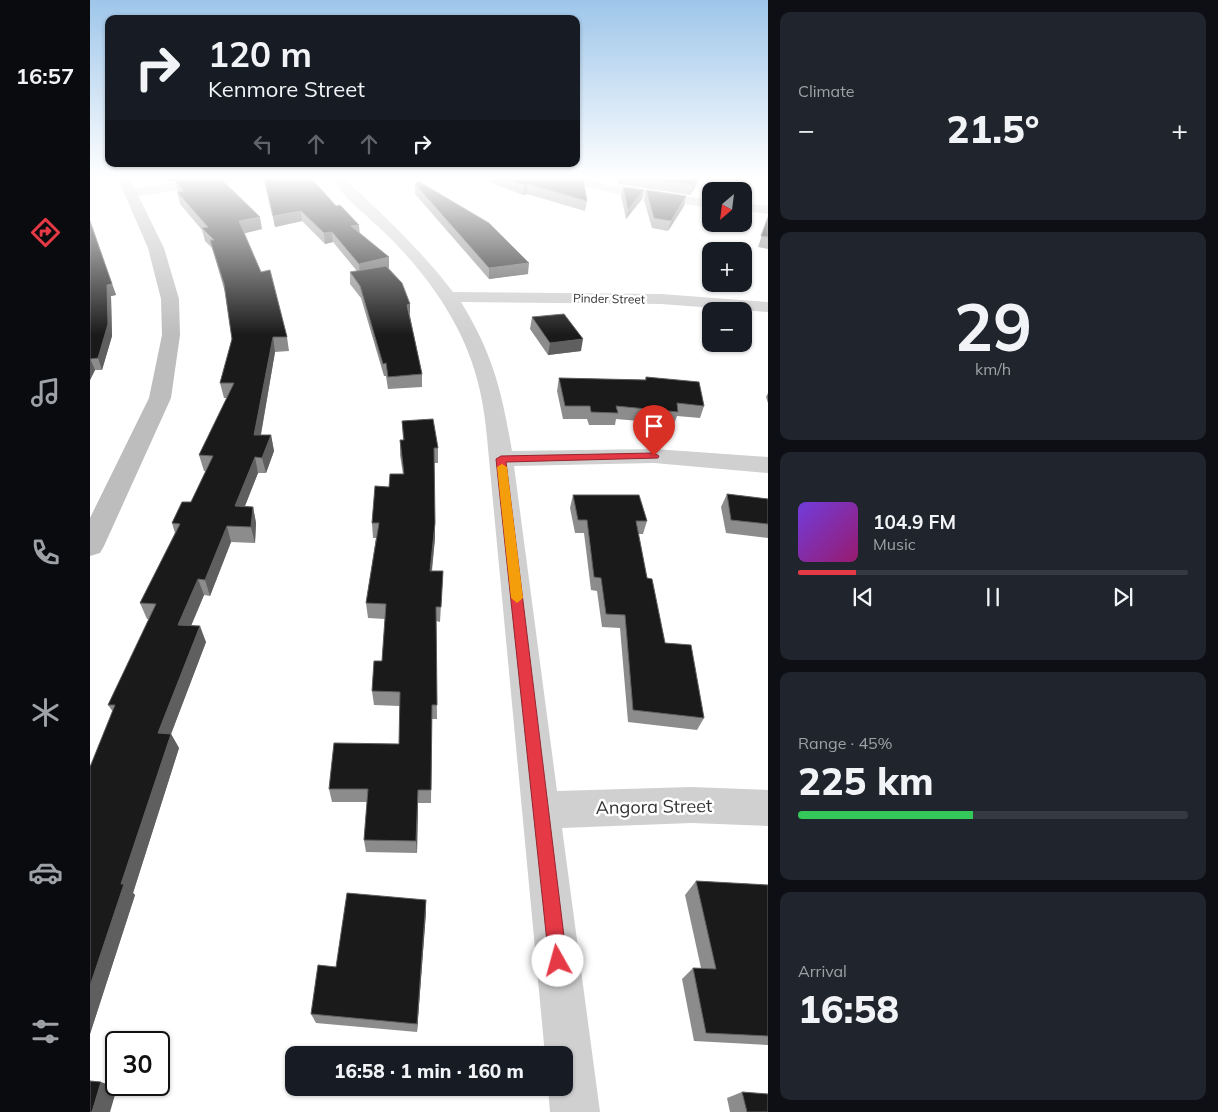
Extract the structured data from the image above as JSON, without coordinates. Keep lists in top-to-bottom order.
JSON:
{
  "streets": {
    "street": ["Pinder Street", "Angora Street"]
  },
  "north": "bottom left",
  "page": {
    "tabs": "16:57",
    "tile": [
      "Climate",
      ["29", "km/h"],
      ["Range · 45%", "225 km"],
      ["Arrival", "16:58"]
    ],
    "turn": ["120 m", "Kenmore Street"],
    "heat": ["−", "21.5°", "+"],
    "map_buttons": ["+", "−"],
    "song": ["104.9 FM", "Music"],
    "limit": "30",
    "trip": "16:58 · 1 min · 160 m"
  }
}
